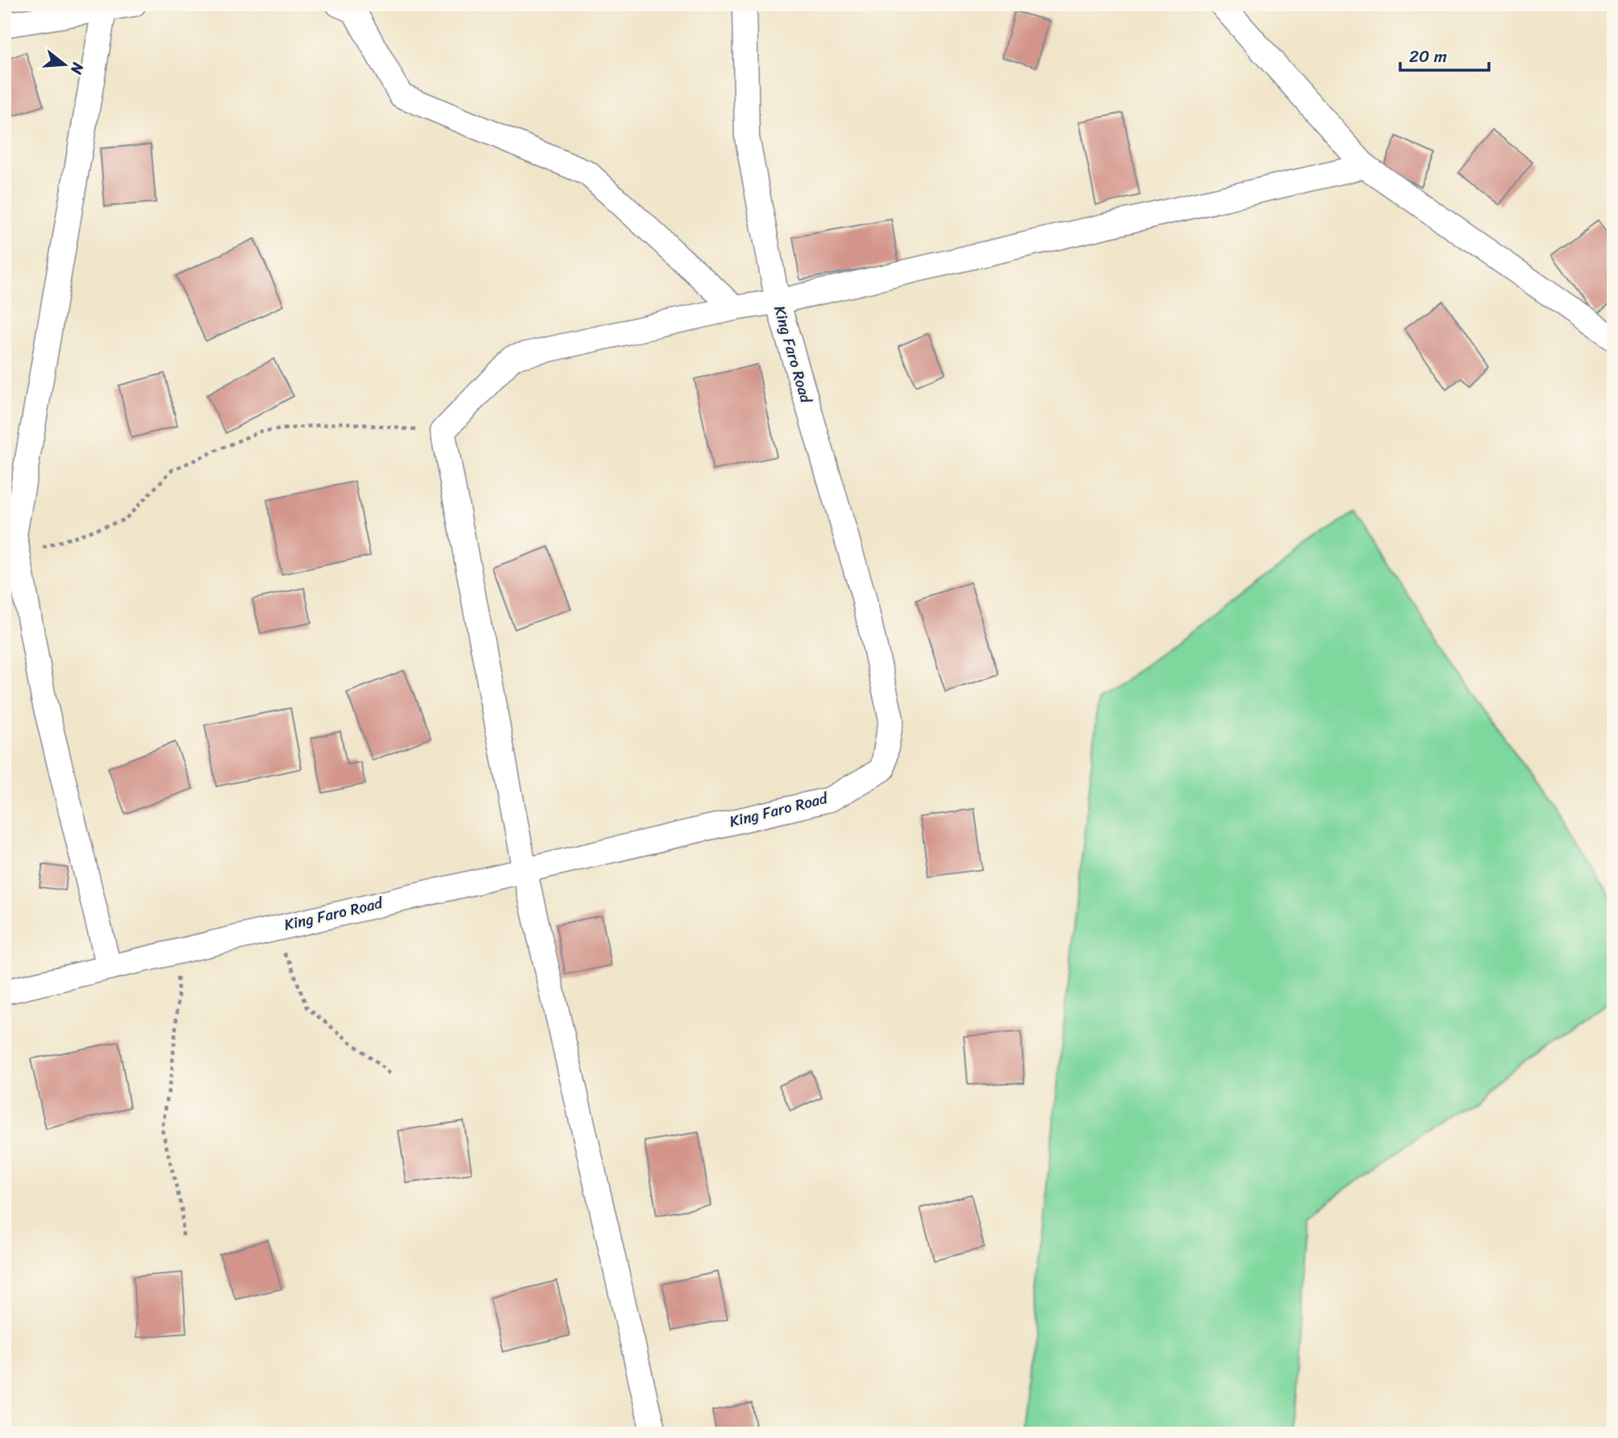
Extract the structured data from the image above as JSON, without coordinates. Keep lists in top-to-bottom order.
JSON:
{
  "streets": {
    "street": ["King Faro Road"]
  },
  "scale_bar": "20 m",
  "north": "right"
}
